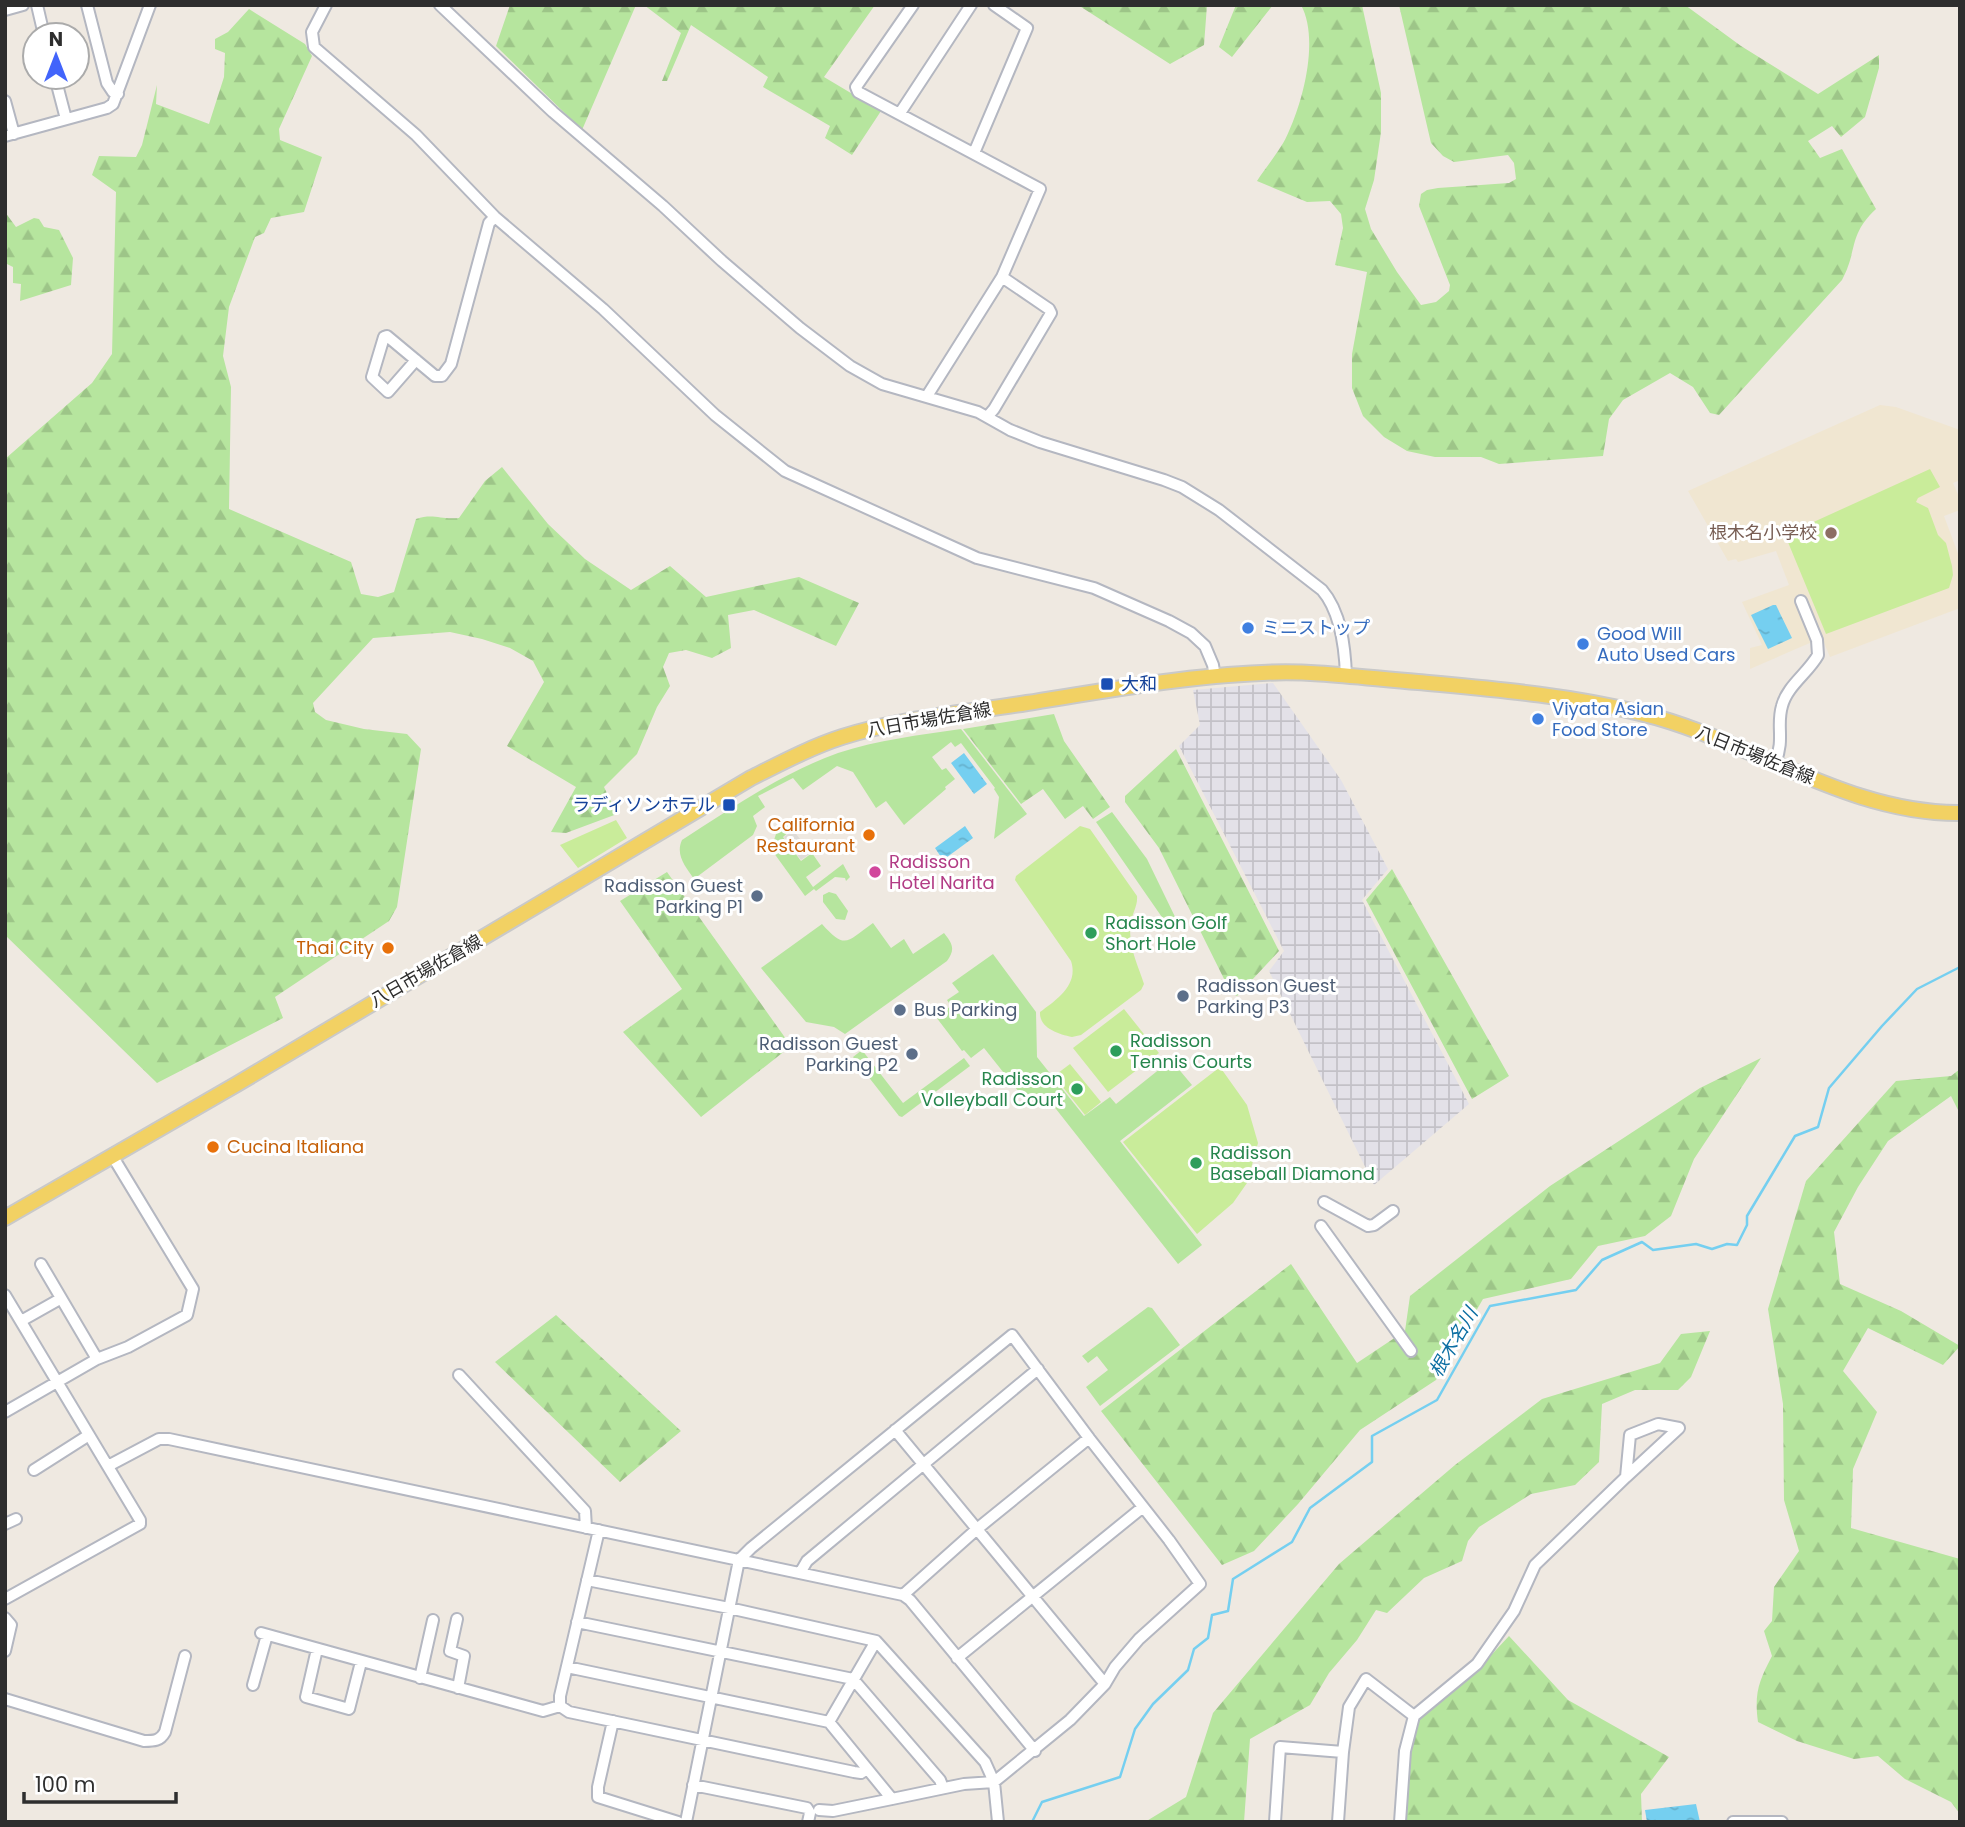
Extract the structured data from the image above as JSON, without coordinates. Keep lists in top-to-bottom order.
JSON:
{
  "streets": {
    "main road": ["八日市場佐倉線"]
  },
  "water": ["根木名川"],
  "places": {
    "other": [
      "根木名小学校",
      "ミニストップ",
      "Good Will Auto Used Cars",
      "Viyata Asian Food Store",
      "California Restaurant",
      "Radisson Hotel Narita",
      "Radisson Guest Parking P1",
      "Radisson Golf Short Hole",
      "Thai City",
      "Radisson Guest Parking P3",
      "Bus Parking",
      "Radisson Tennis Courts",
      "Radisson Guest Parking P2",
      "Radisson Volleyball Court",
      "Cucina Italiana",
      "Radisson Baseball Diamond"
    ],
    "transit": ["大和", "ラディソンホテル"]
  },
  "scale_bar": "100 m",
  "north": "top"
}
